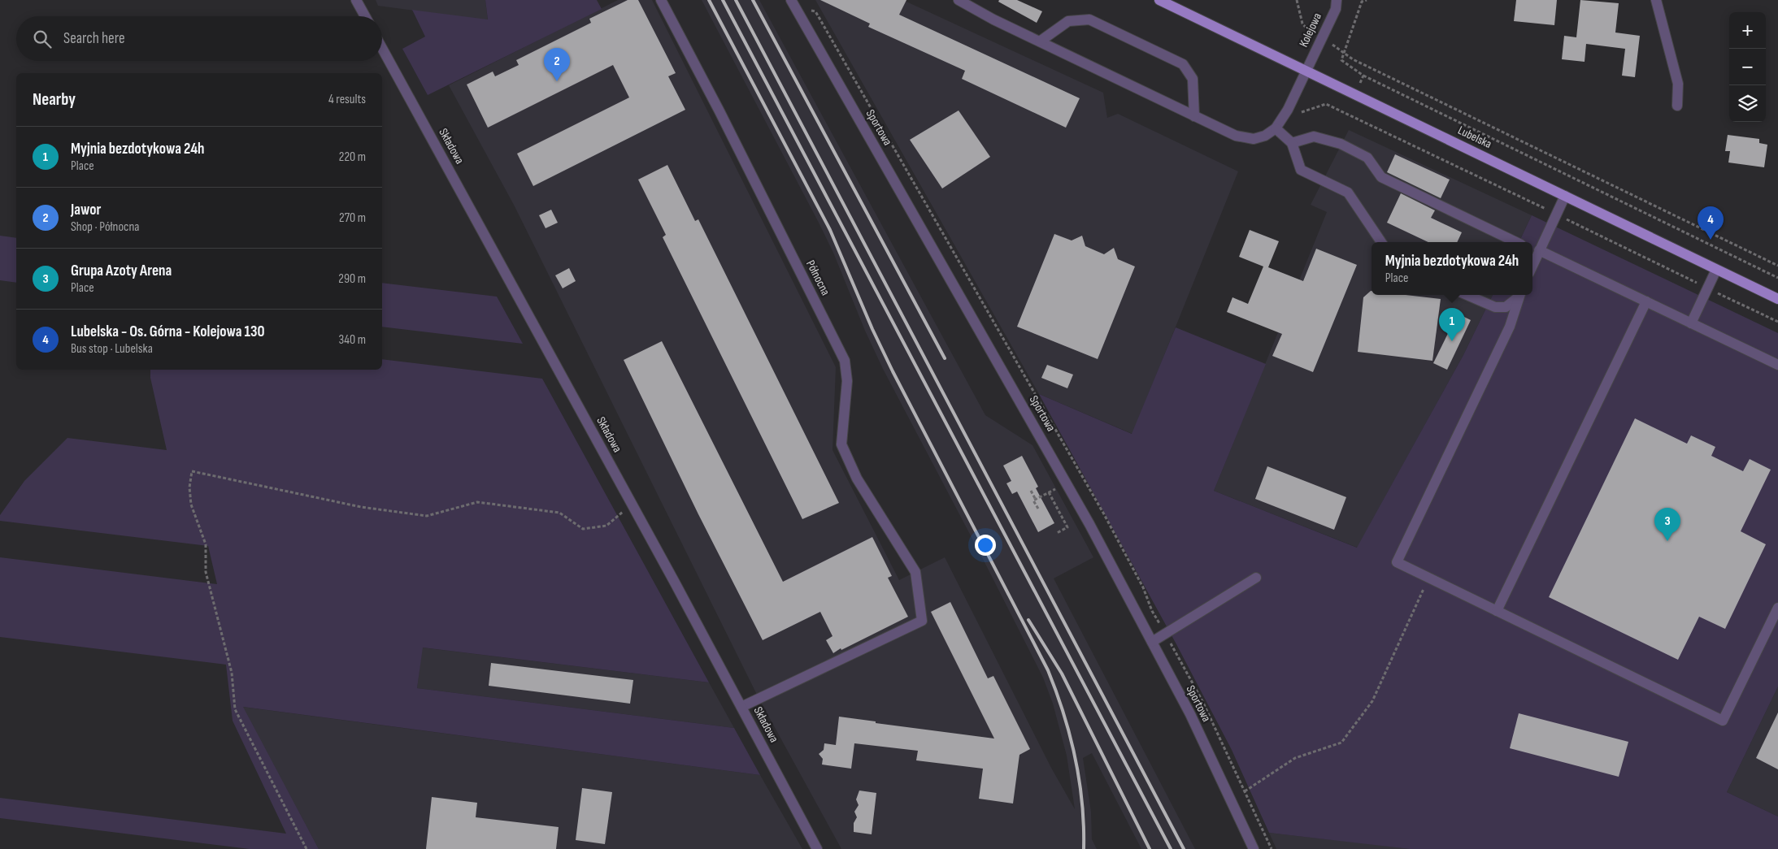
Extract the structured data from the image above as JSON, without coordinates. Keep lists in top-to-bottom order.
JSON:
{
  "streets": {
    "main road": ["Lubelska"],
    "street": [
      "Kolejowa",
      "Sportowa",
      "Składowa",
      "Północna"
    ]
  },
  "crossings": [
    ["Kolejowa", "Lubelska"],
    ["Składowa", "Północna"]
  ],
  "page": {
    "map_buttons": ["+", "−"],
    "search": "Search here",
    "pins": [
      "2",
      "4",
      "1",
      "3"
    ],
    "heading": ["Nearby", "4 results"],
    "list": [
      {
        "mark": "1",
        "name": "Myjnia bezdotykowa 24h",
        "note": "Place",
        "value": "220 m"
      },
      {
        "mark": "2",
        "name": "Jawor",
        "note": "Shop · Północna",
        "value": "270 m"
      },
      {
        "mark": "3",
        "name": "Grupa Azoty Arena",
        "note": "Place",
        "value": "290 m"
      },
      {
        "mark": "4",
        "name": "Lubelska - Os. Górna - Kolejowa 130",
        "note": "Bus stop · Lubelska",
        "value": "340 m"
      }
    ],
    "popup": ["Myjnia bezdotykowa 24h", "Place"]
  }
}
